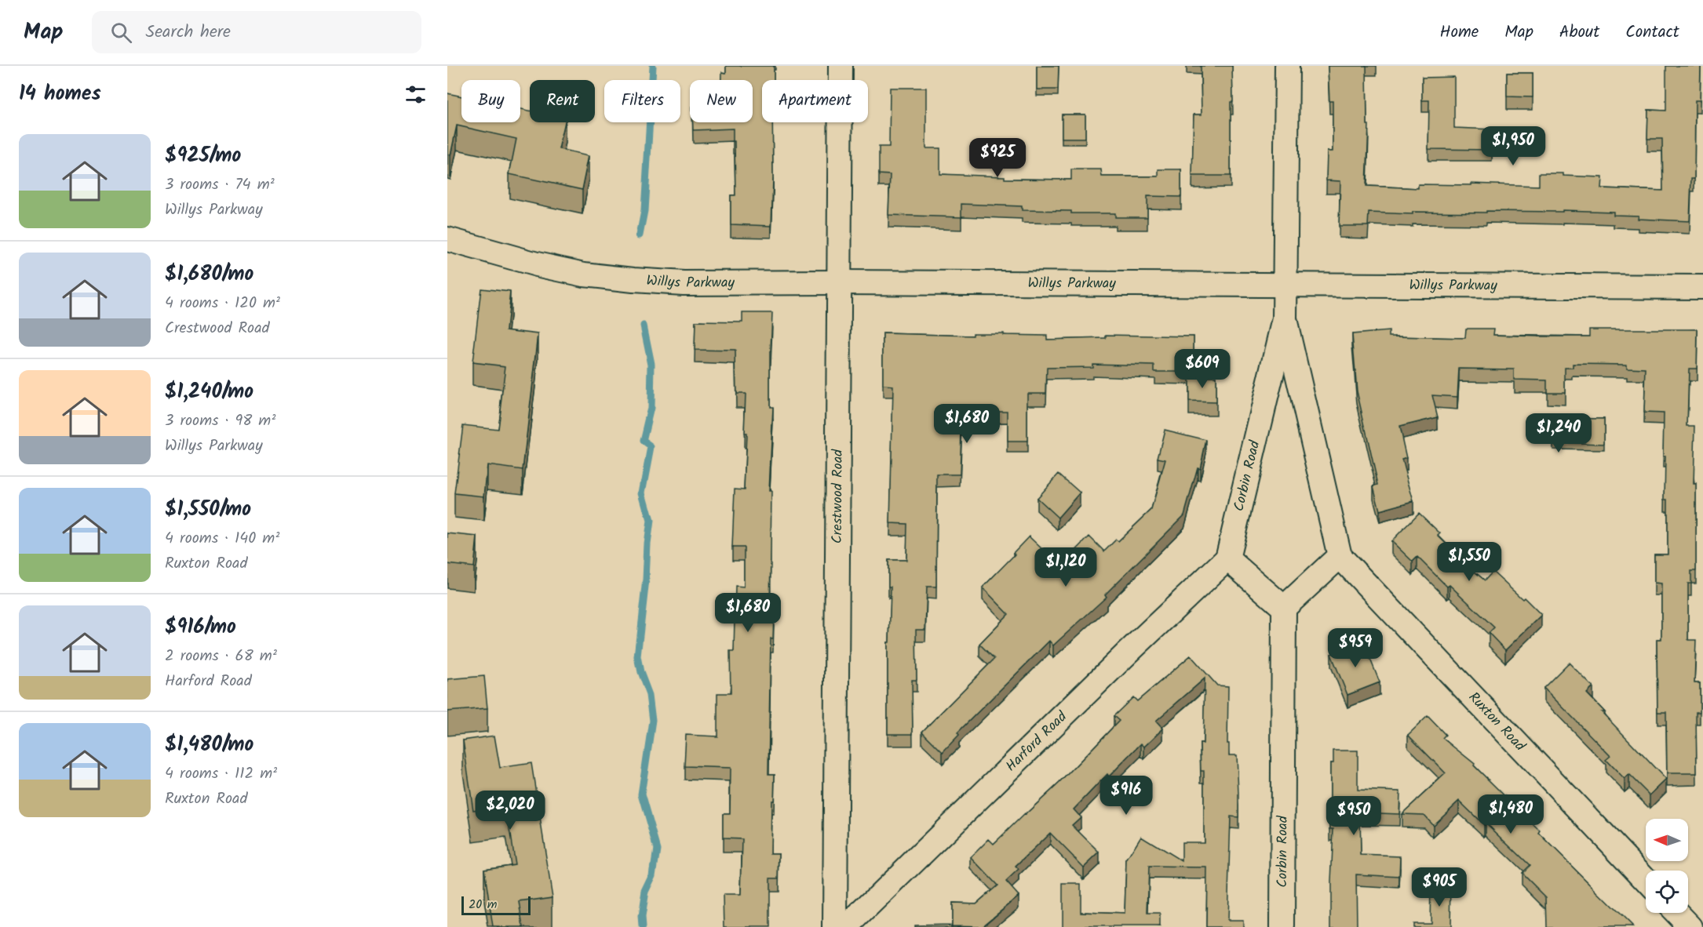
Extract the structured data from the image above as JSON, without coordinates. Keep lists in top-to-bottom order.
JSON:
{
  "streets": {
    "street": [
      "Willys Parkway",
      "Corbin Road",
      "Crestwood Road",
      "Ruxton Road",
      "Harford Road"
    ]
  },
  "crossings": [
    ["Willys Parkway", "Corbin Road"],
    ["Willys Parkway", "Crestwood Road"],
    ["Corbin Road", "Ruxton Road"],
    ["Corbin Road", "Harford Road"]
  ],
  "scale_bar": "20 m",
  "north": "left",
  "page": {
    "header": "Map",
    "search": "Search here",
    "nav": [
      "Home",
      "Map",
      "About",
      "Contact"
    ],
    "heading": "14 homes",
    "chip": [
      "Buy",
      "Rent",
      "Filters",
      "New",
      "Apartment"
    ],
    "list": [
      {
        "name": "$925/mo",
        "note": "3 rooms · 74 m² · Willys Parkway"
      },
      {
        "name": "$1,680/mo",
        "note": "4 rooms · 120 m² · Crestwood Road"
      },
      {
        "name": "$1,240/mo",
        "note": "3 rooms · 98 m² · Willys Parkway"
      },
      {
        "name": "$1,550/mo",
        "note": "4 rooms · 140 m² · Ruxton Road"
      },
      {
        "name": "$916/mo",
        "note": "2 rooms · 68 m² · Harford Road"
      },
      {
        "name": "$1,480/mo",
        "note": "4 rooms · 112 m² · Ruxton Road"
      }
    ],
    "price": [
      "$1,950",
      "$925",
      "$609",
      "$1,680",
      "$1,240",
      "$1,550",
      "$1,120",
      "$1,680",
      "$959",
      "$916",
      "$2,020",
      "$1,480",
      "$950",
      "$905"
    ],
    "scale": "20 m"
  }
}
